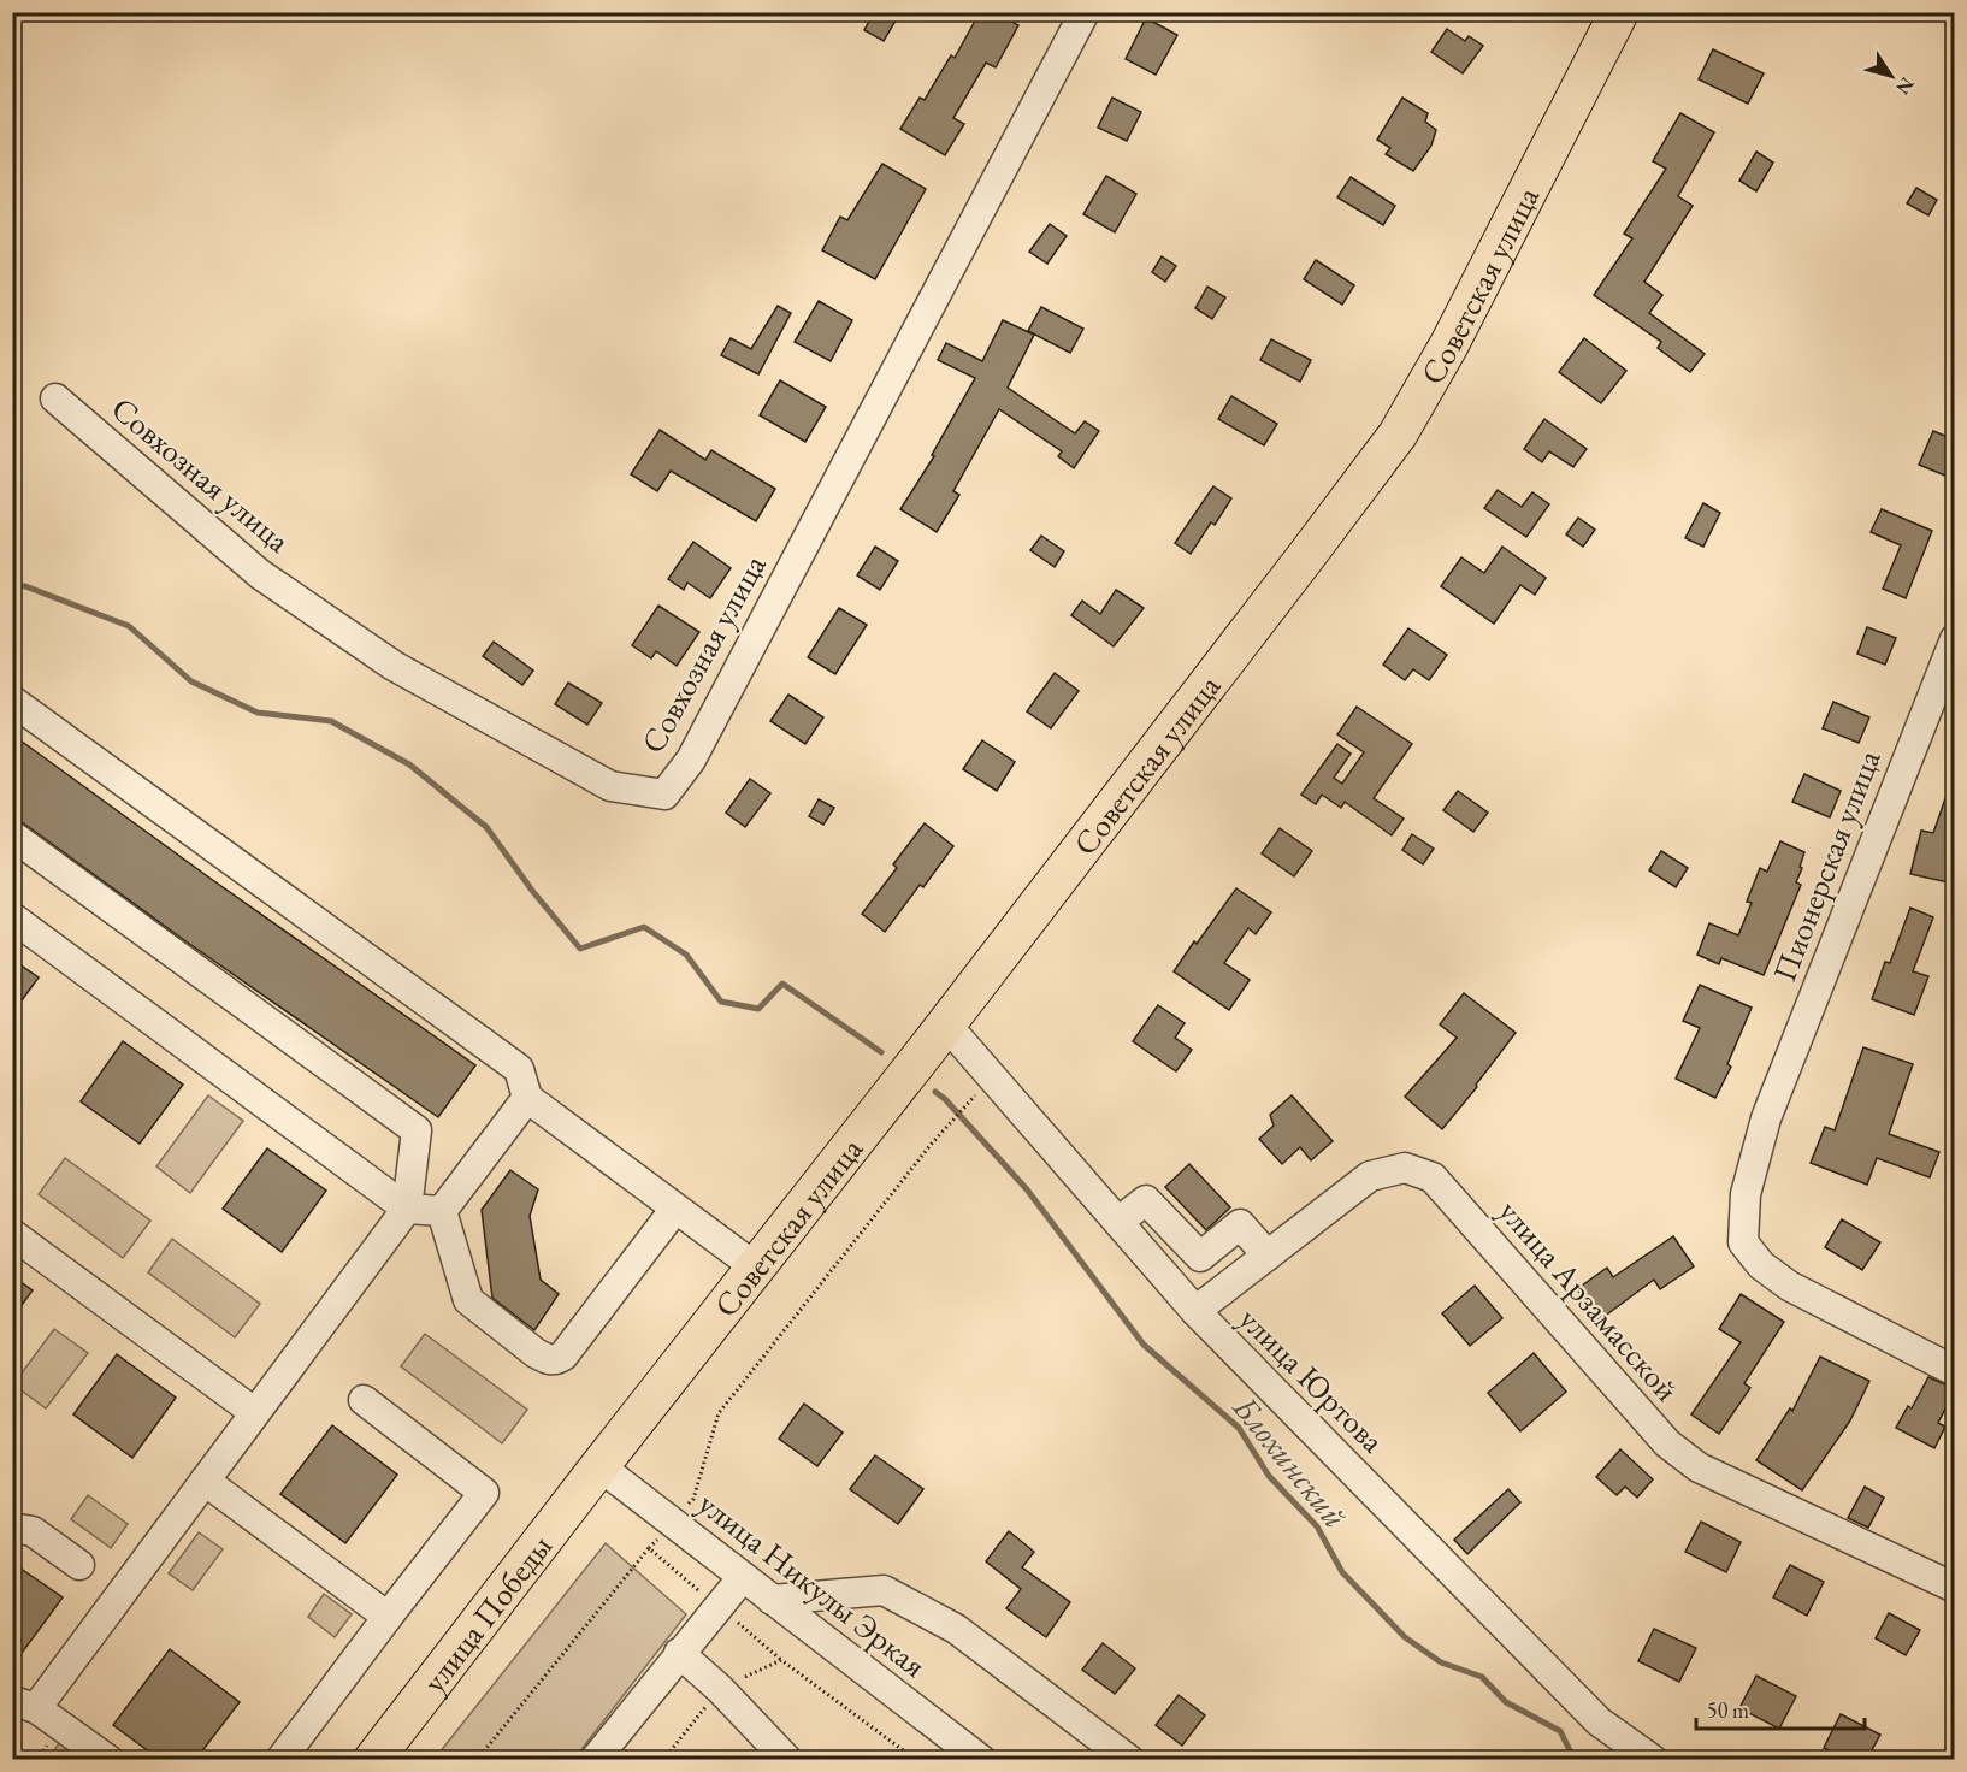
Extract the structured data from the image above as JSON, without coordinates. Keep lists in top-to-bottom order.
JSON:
{
  "streets": {
    "main road": ["Советская улица", "улица Победы"],
    "street": [
      "Совхозная улица",
      "Пионерская улица",
      "улица Арзамасской",
      "улица Юртова",
      "улица Никулы Эркая"
    ]
  },
  "crossings": [
    ["Советская улица", "улица Юртова"],
    ["Советская улица", "улица Никулы Эркая"],
    ["Советская улица", "улица Победы"],
    ["улица Арзамасской", "улица Юртова"],
    ["улица Никулы Эркая", "улица Победы"]
  ],
  "water": ["Блохинский"],
  "scale_bar": "50 m",
  "north": "bottom right"
}
